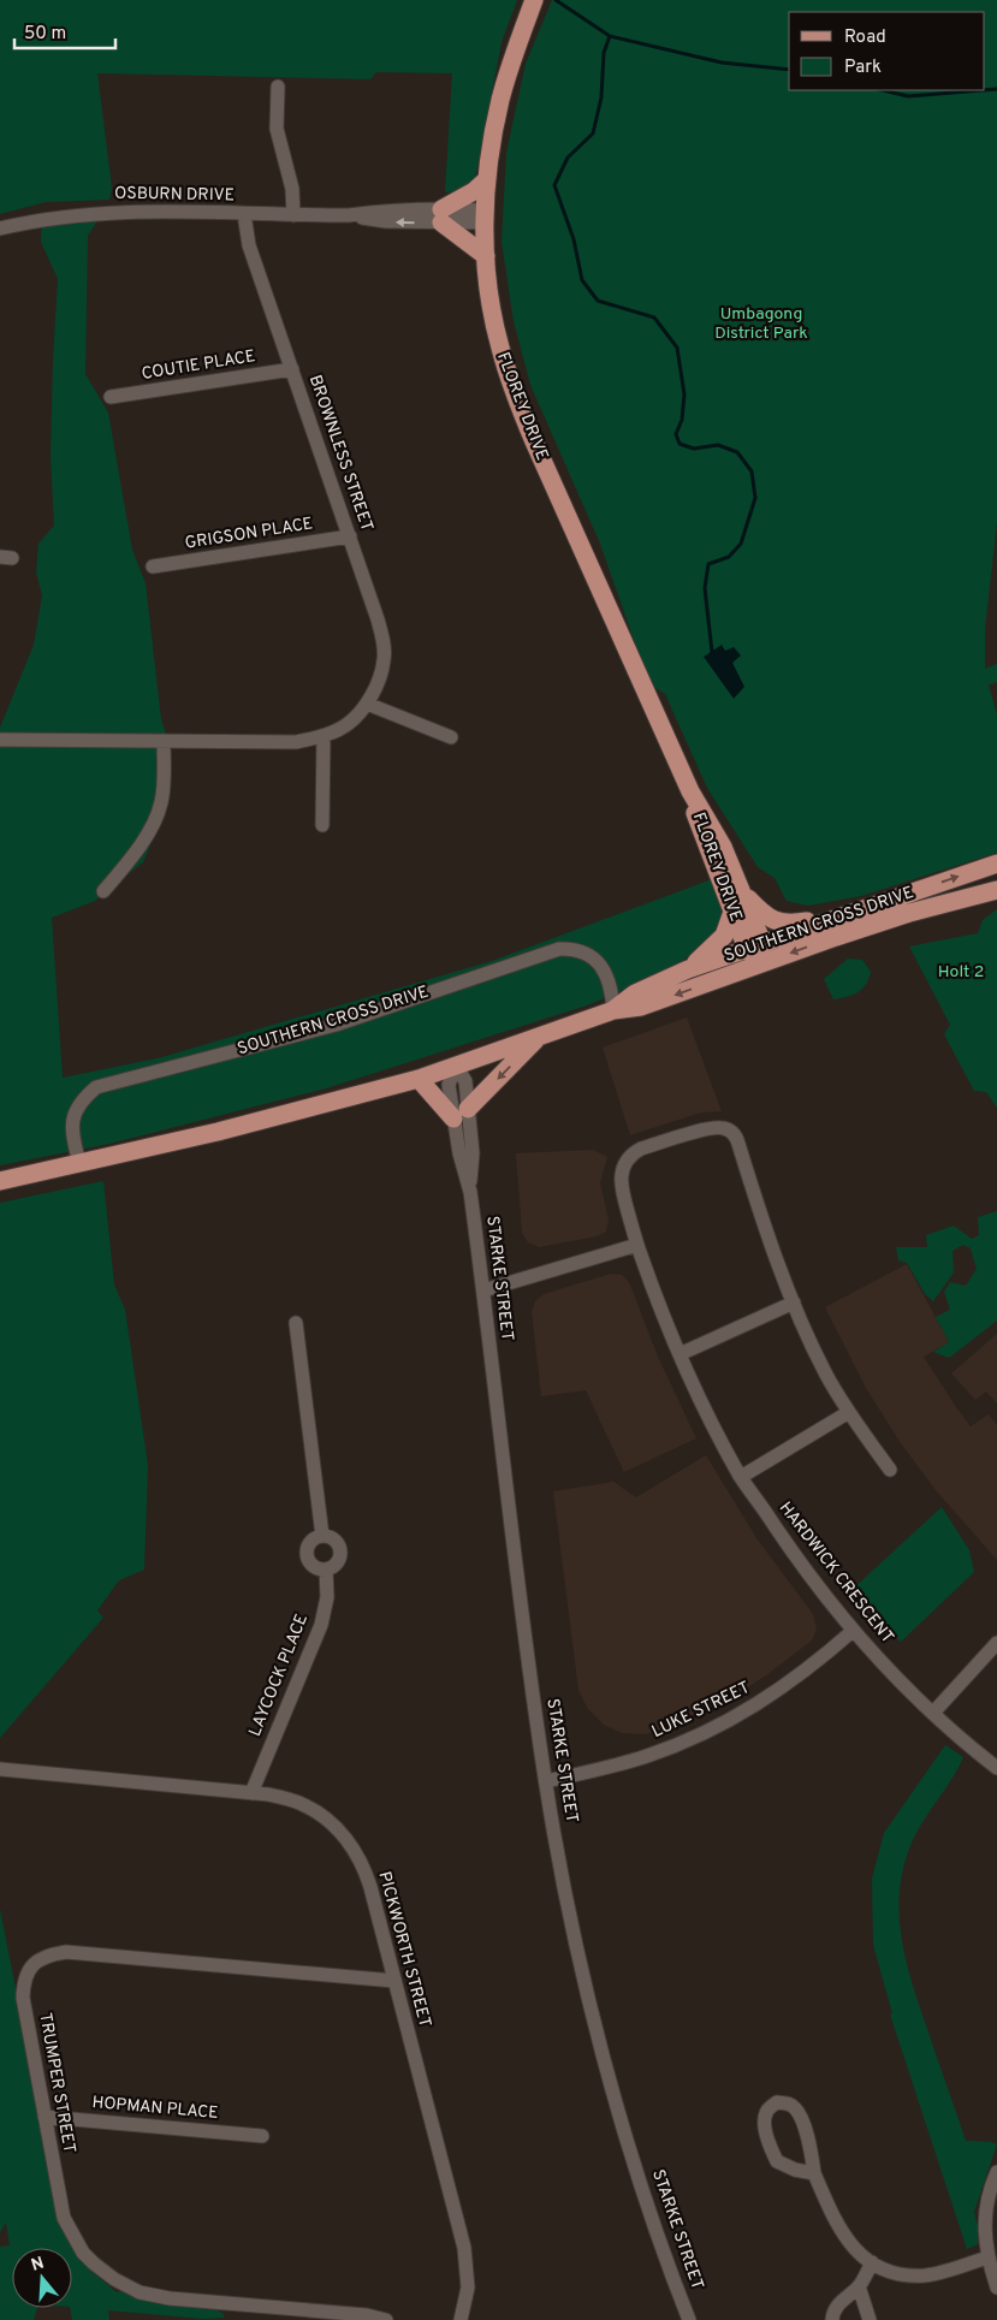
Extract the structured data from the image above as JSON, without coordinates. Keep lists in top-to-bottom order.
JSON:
{
  "streets": {
    "main road": ["FLOREY DRIVE", "SOUTHERN CROSS DRIVE"],
    "street": [
      "OSBURN DRIVE",
      "COUTIE PLACE",
      "BROWNLESS STREET",
      "GRIGSON PLACE",
      "STARKE STREET",
      "HARDWICK CRESCENT",
      "LAYCOCK PLACE",
      "LUKE STREET",
      "PICKWORTH STREET",
      "TRUMPER STREET",
      "HOPMAN PLACE"
    ]
  },
  "crossings": [
    ["OSBURN DRIVE", "FLOREY DRIVE"],
    ["OSBURN DRIVE", "BROWNLESS STREET"],
    ["COUTIE PLACE", "BROWNLESS STREET"],
    ["FLOREY DRIVE", "SOUTHERN CROSS DRIVE"],
    ["BROWNLESS STREET", "GRIGSON PLACE"],
    ["SOUTHERN CROSS DRIVE", "STARKE STREET"],
    ["STARKE STREET", "LUKE STREET"],
    ["HARDWICK CRESCENT", "LUKE STREET"],
    ["LAYCOCK PLACE", "PICKWORTH STREET"],
    ["PICKWORTH STREET", "TRUMPER STREET"],
    ["TRUMPER STREET", "HOPMAN PLACE"]
  ],
  "parks": ["Umbagong District Park", "Holt 2"],
  "legend": ["Road", "Park"],
  "scale_bar": "50 m",
  "north": "top"
}
